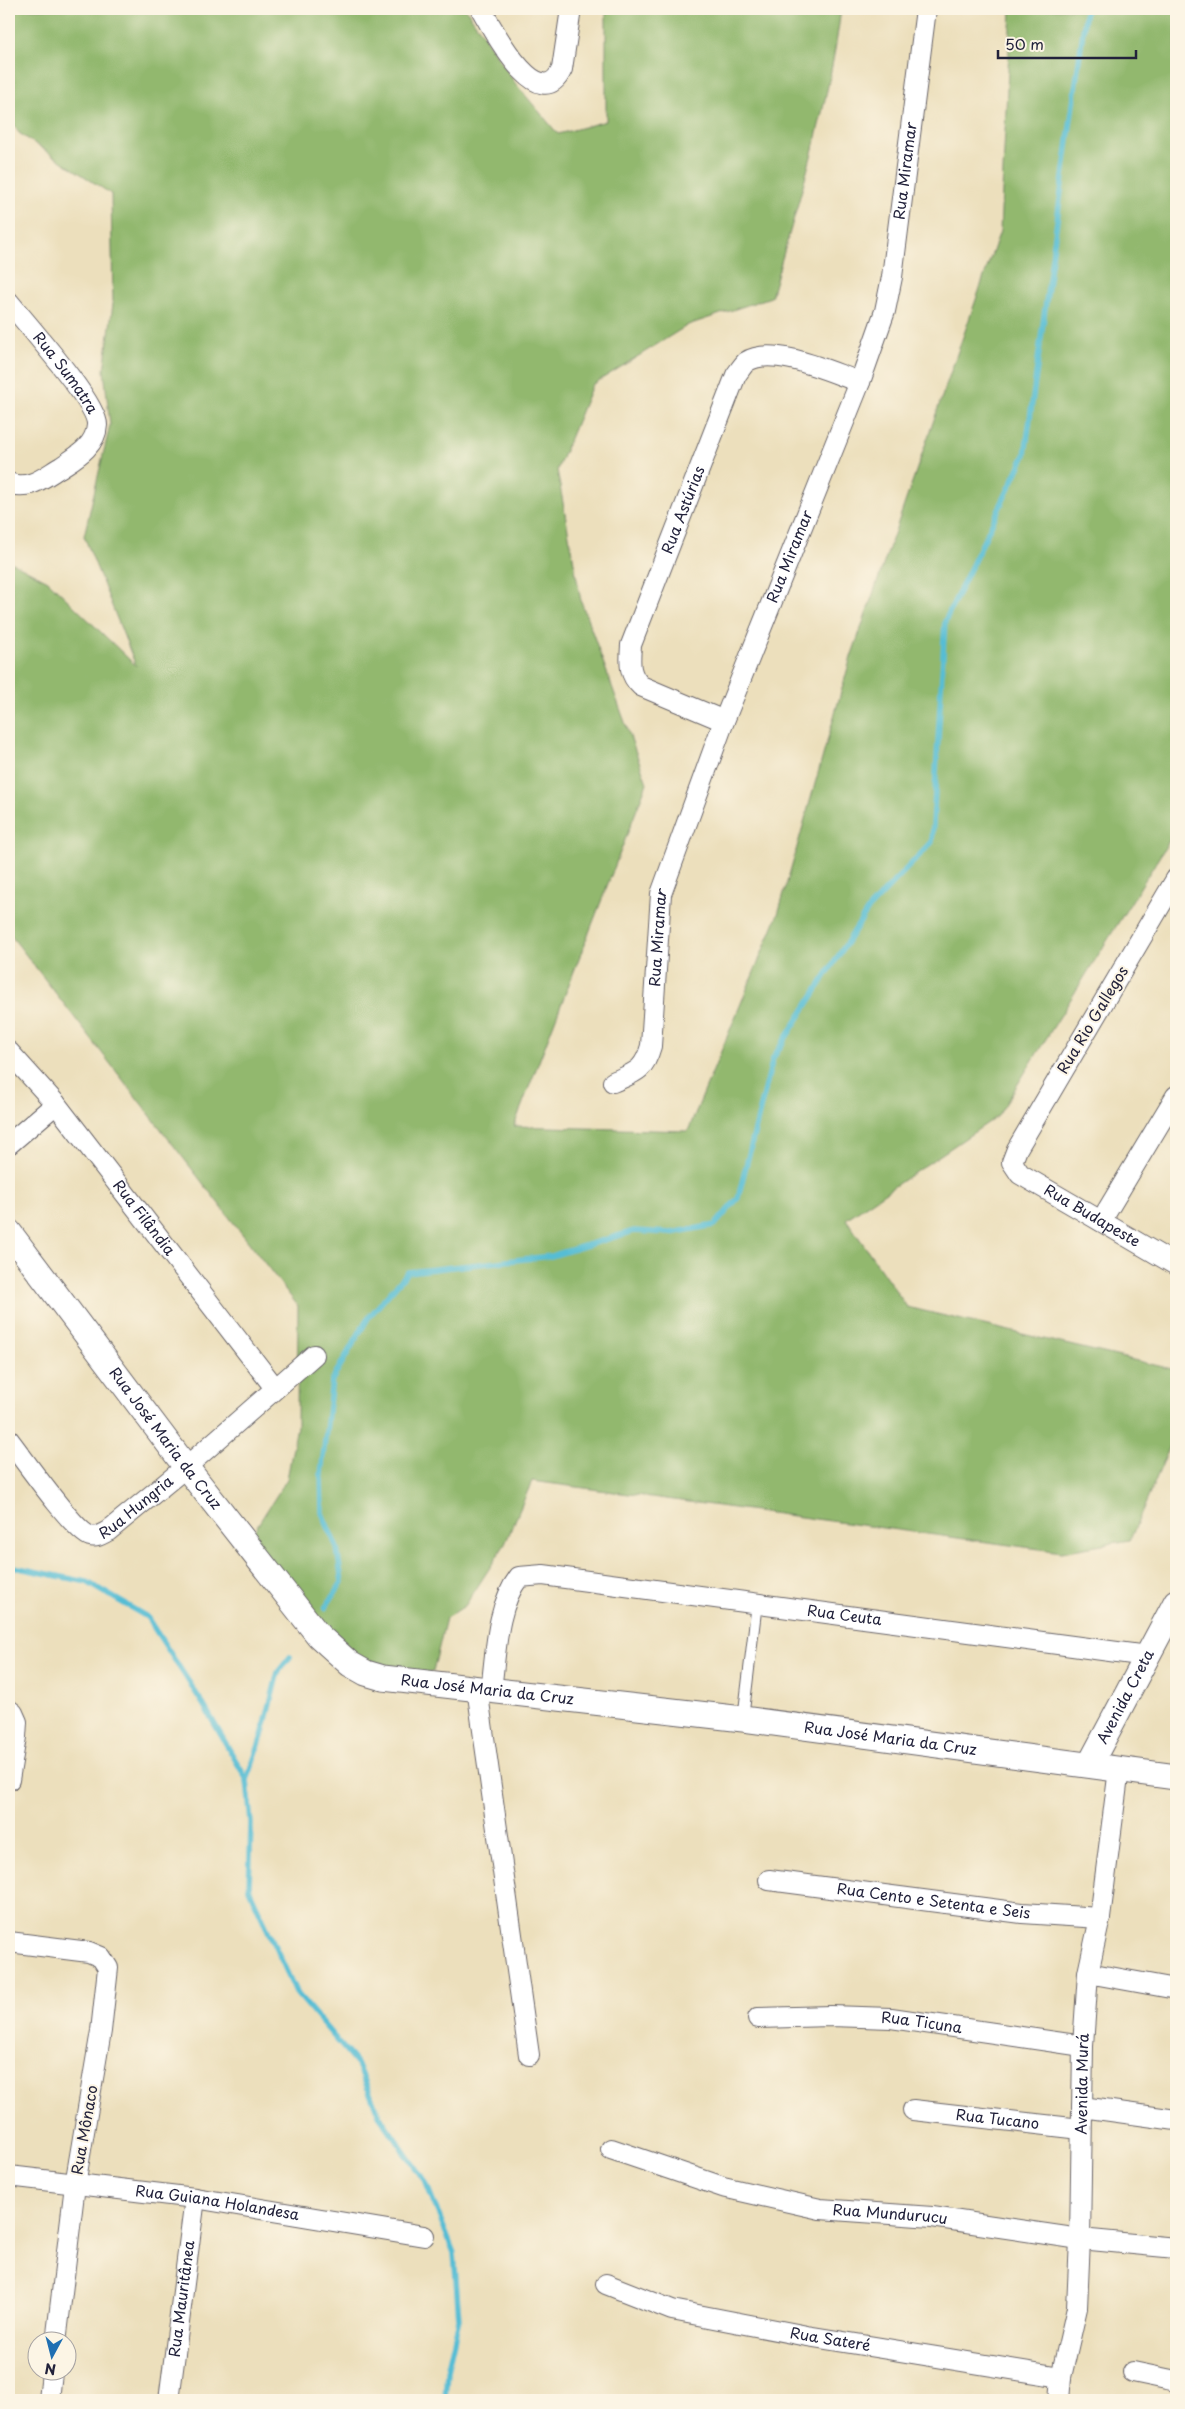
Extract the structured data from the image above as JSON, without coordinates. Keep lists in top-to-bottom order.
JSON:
{
  "streets": {
    "street": [
      "Rua Miramar",
      "Rua Sumatra",
      "Rua Astúrias",
      "Rua Rio Gallegos",
      "Rua Budapeste",
      "Rua Filândia",
      "Rua José Maria da Cruz",
      "Rua Hungria",
      "Rua Ceuta",
      "Avenida Creta",
      "Rua Cento e Setenta e Seis",
      "Rua Ticuna",
      "Avenida Murá",
      "Rua Tucano",
      "Rua Mônaco",
      "Rua Guiana Holandesa",
      "Rua Mundurucu",
      "Rua Mauritânea",
      "Rua Sateré"
    ]
  },
  "crossings": [
    ["Rua Miramar", "Rua Astúrias"],
    ["Rua Rio Gallegos", "Rua Budapeste"],
    ["Rua Filândia", "Rua Hungria"],
    ["Rua José Maria da Cruz", "Rua Hungria"],
    ["Rua José Maria da Cruz", "Rua Ceuta"],
    ["Rua José Maria da Cruz", "Avenida Creta"],
    ["Rua José Maria da Cruz", "Avenida Murá"],
    ["Rua Ceuta", "Avenida Creta"],
    ["Rua Cento e Setenta e Seis", "Avenida Murá"],
    ["Rua Ticuna", "Avenida Murá"],
    ["Avenida Murá", "Rua Tucano"],
    ["Avenida Murá", "Rua Mundurucu"],
    ["Avenida Murá", "Rua Sateré"],
    ["Rua Mônaco", "Rua Guiana Holandesa"],
    ["Rua Guiana Holandesa", "Rua Mauritânea"]
  ],
  "scale_bar": "50 m",
  "north": "bottom"
}
